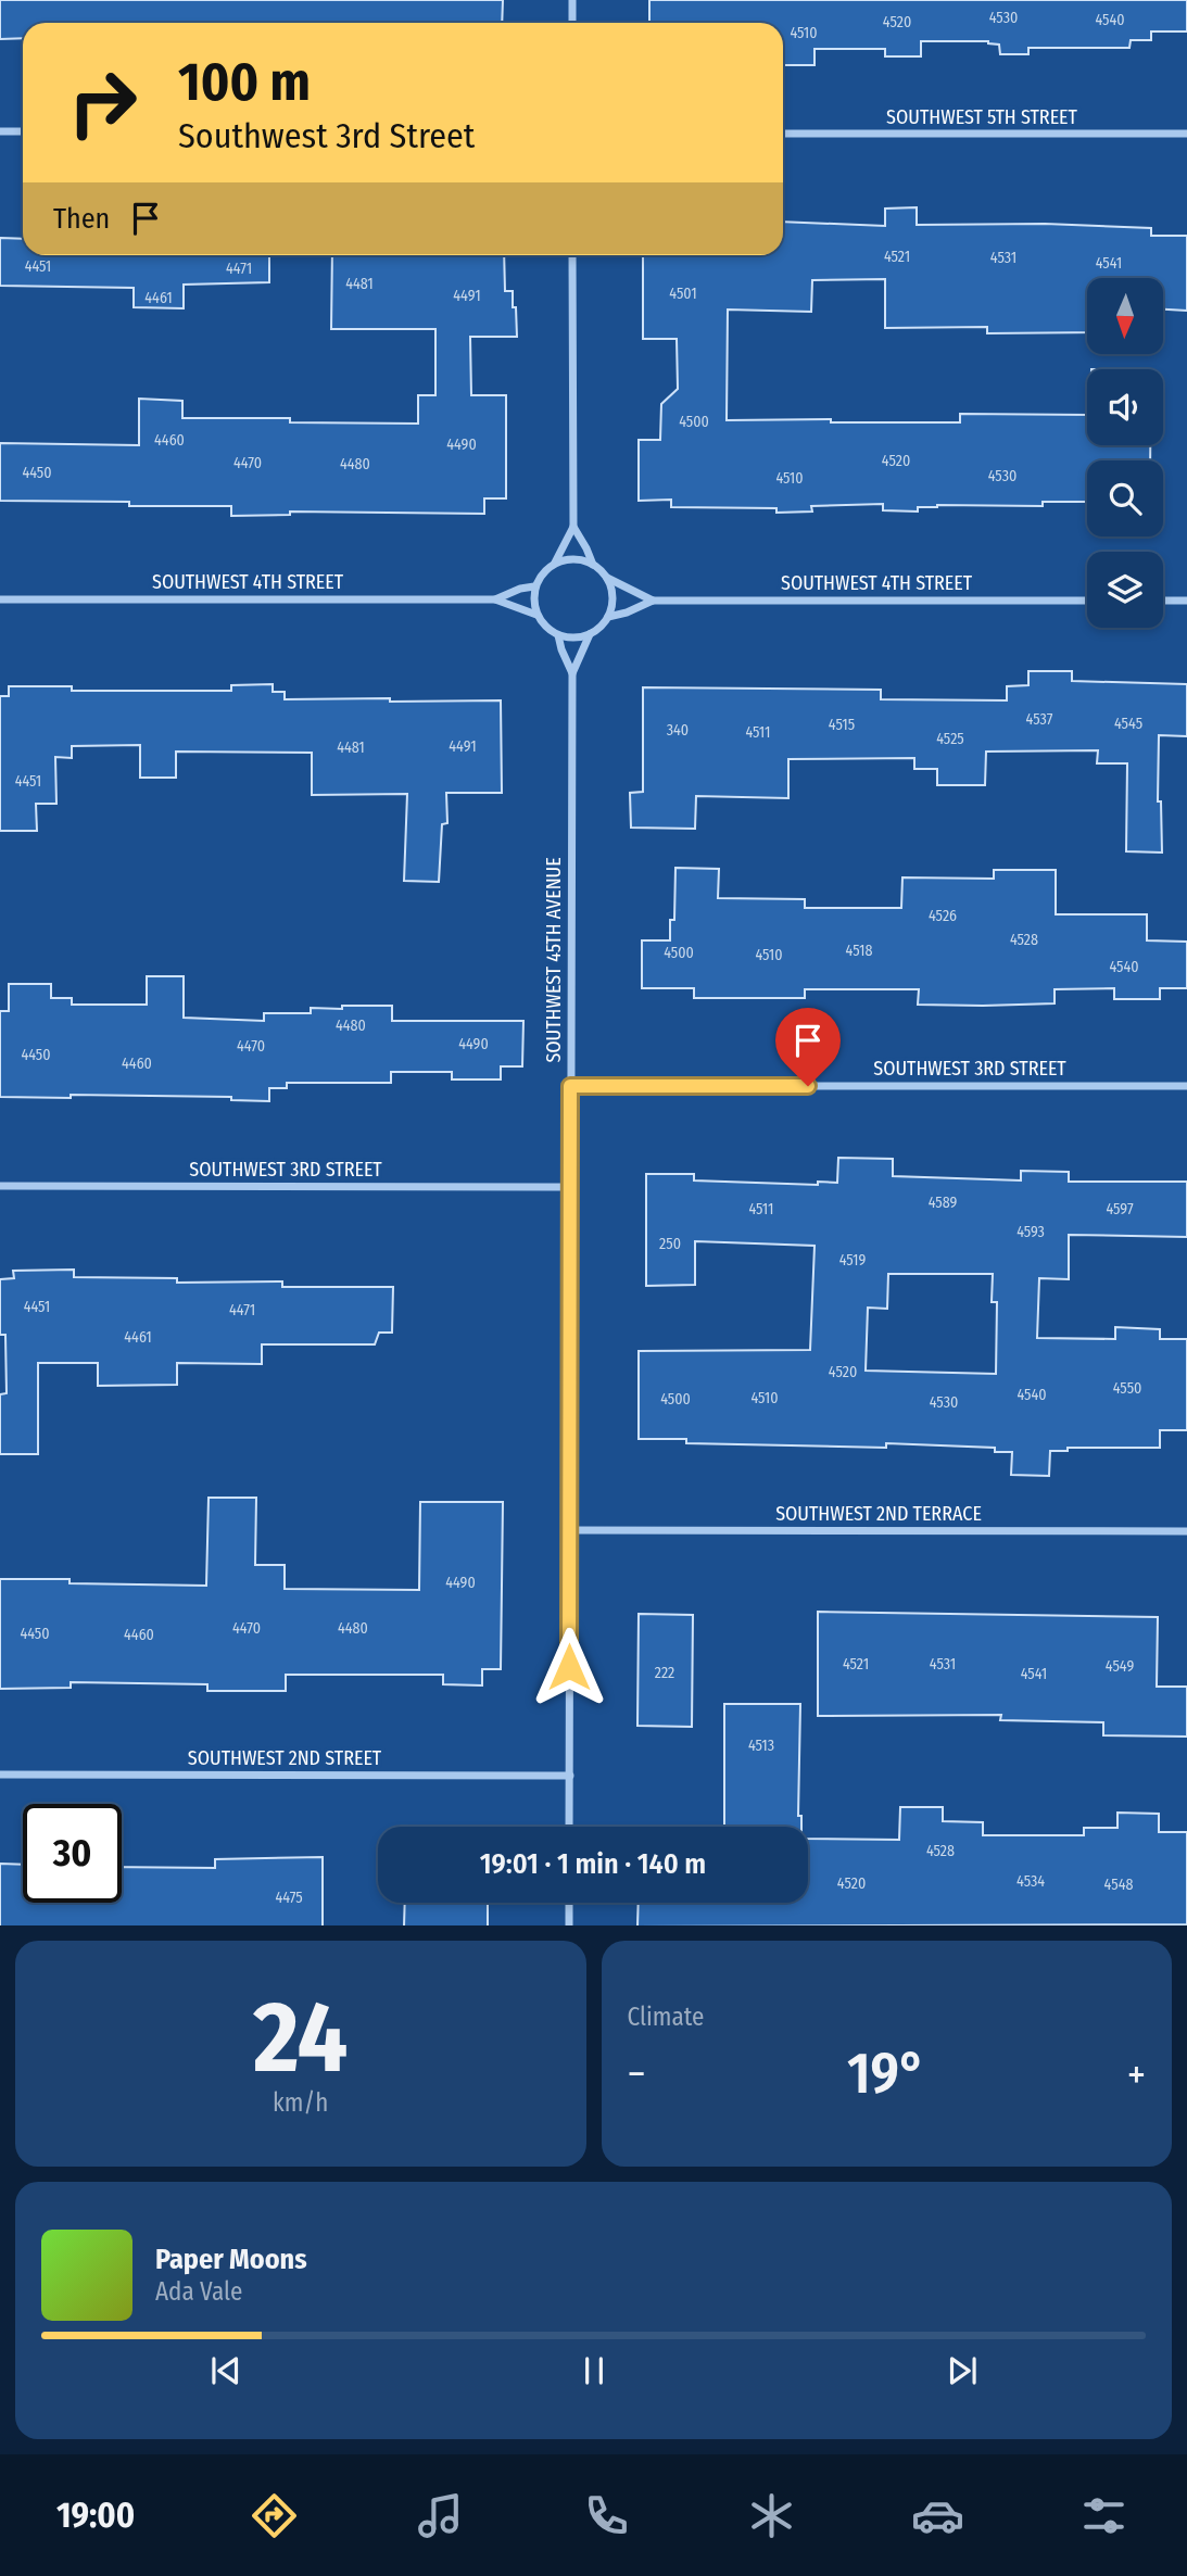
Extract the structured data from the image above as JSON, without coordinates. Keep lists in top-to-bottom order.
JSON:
{
  "streets": {
    "street": [
      "SOUTHWEST 5TH STREET",
      "SOUTHWEST 4TH STREET",
      "SOUTHWEST 45TH AVENUE",
      "SOUTHWEST 3RD STREET",
      "SOUTHWEST 2ND TERRACE",
      "SOUTHWEST 2ND STREET"
    ]
  },
  "crossings": [
    ["SOUTHWEST 4TH STREET", "SOUTHWEST 45TH AVENUE"],
    ["SOUTHWEST 45TH AVENUE", "SOUTHWEST 3RD STREET"],
    ["SOUTHWEST 45TH AVENUE", "SOUTHWEST 2ND TERRACE"],
    ["SOUTHWEST 45TH AVENUE", "SOUTHWEST 2ND STREET"]
  ],
  "house_numbers": [
    "4530",
    "4540",
    "4520",
    "4510",
    "4521",
    "4531",
    "4541",
    "4451",
    "4471",
    "4481",
    "4501",
    "4491",
    "4461",
    "4500",
    "4460",
    "4490",
    "4520",
    "4470",
    "4480",
    "4450",
    "4530",
    "4510",
    "4537",
    "4545",
    "4515",
    "340",
    "4511",
    "4525",
    "4491",
    "4481",
    "4451",
    "4526",
    "4528",
    "4518",
    "4500",
    "4510",
    "4540",
    "4480",
    "4490",
    "4470",
    "4450",
    "4460",
    "4589",
    "4511",
    "4597",
    "4593",
    "250",
    "4519",
    "4451",
    "4471",
    "4461",
    "4520",
    "4550",
    "4540",
    "4510",
    "4500",
    "4530",
    "4490",
    "4470",
    "4480",
    "4450",
    "4460",
    "4521",
    "4531",
    "4549",
    "222",
    "4541",
    "4513",
    "4528",
    "4534",
    "4520",
    "4548",
    "4475"
  ],
  "north": "bottom",
  "page": {
    "turn": ["100 m", "Southwest 3rd Street"],
    "then": "Then",
    "limit": "30",
    "trip": "19:01 · 1 min · 140 m",
    "tile": [
      ["24", "km/h"],
      "Climate"
    ],
    "heat": ["−", "19°", "+"],
    "song": ["Paper Moons", "Ada Vale"],
    "tabs": "19:00"
  }
}
